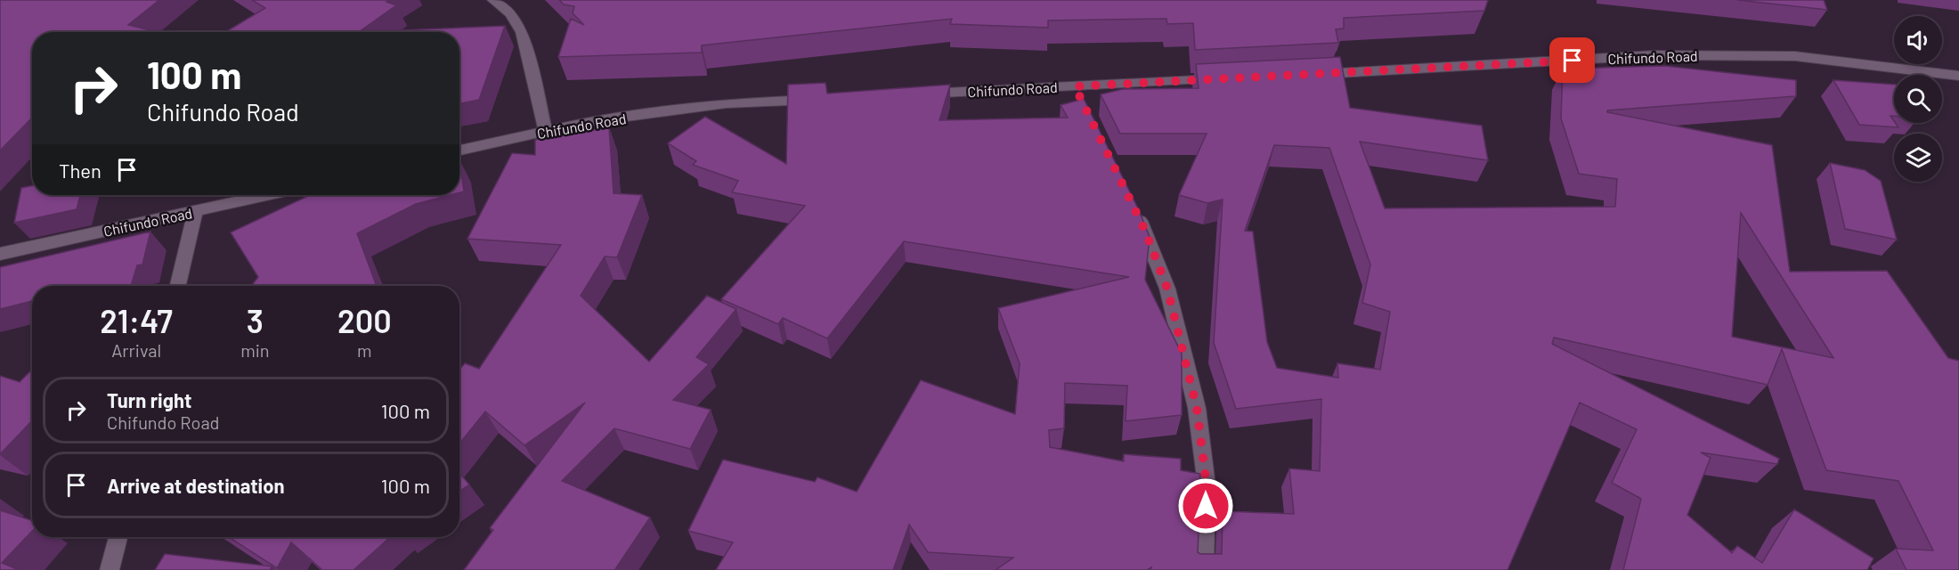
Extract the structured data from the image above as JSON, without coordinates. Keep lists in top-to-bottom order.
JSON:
{
  "streets": {
    "street": ["Chifundo Road"]
  },
  "page": {
    "turn": ["100 m", "Chifundo Road"],
    "then": "Then",
    "eta": [
      "21:47",
      "Arrival",
      "3",
      "min",
      "200",
      "m"
    ],
    "list": [
      {
        "name": "Turn right",
        "note": "Chifundo Road",
        "value": "100 m"
      },
      {
        "name": "Arrive at destination",
        "value": "100 m"
      }
    ]
  }
}
